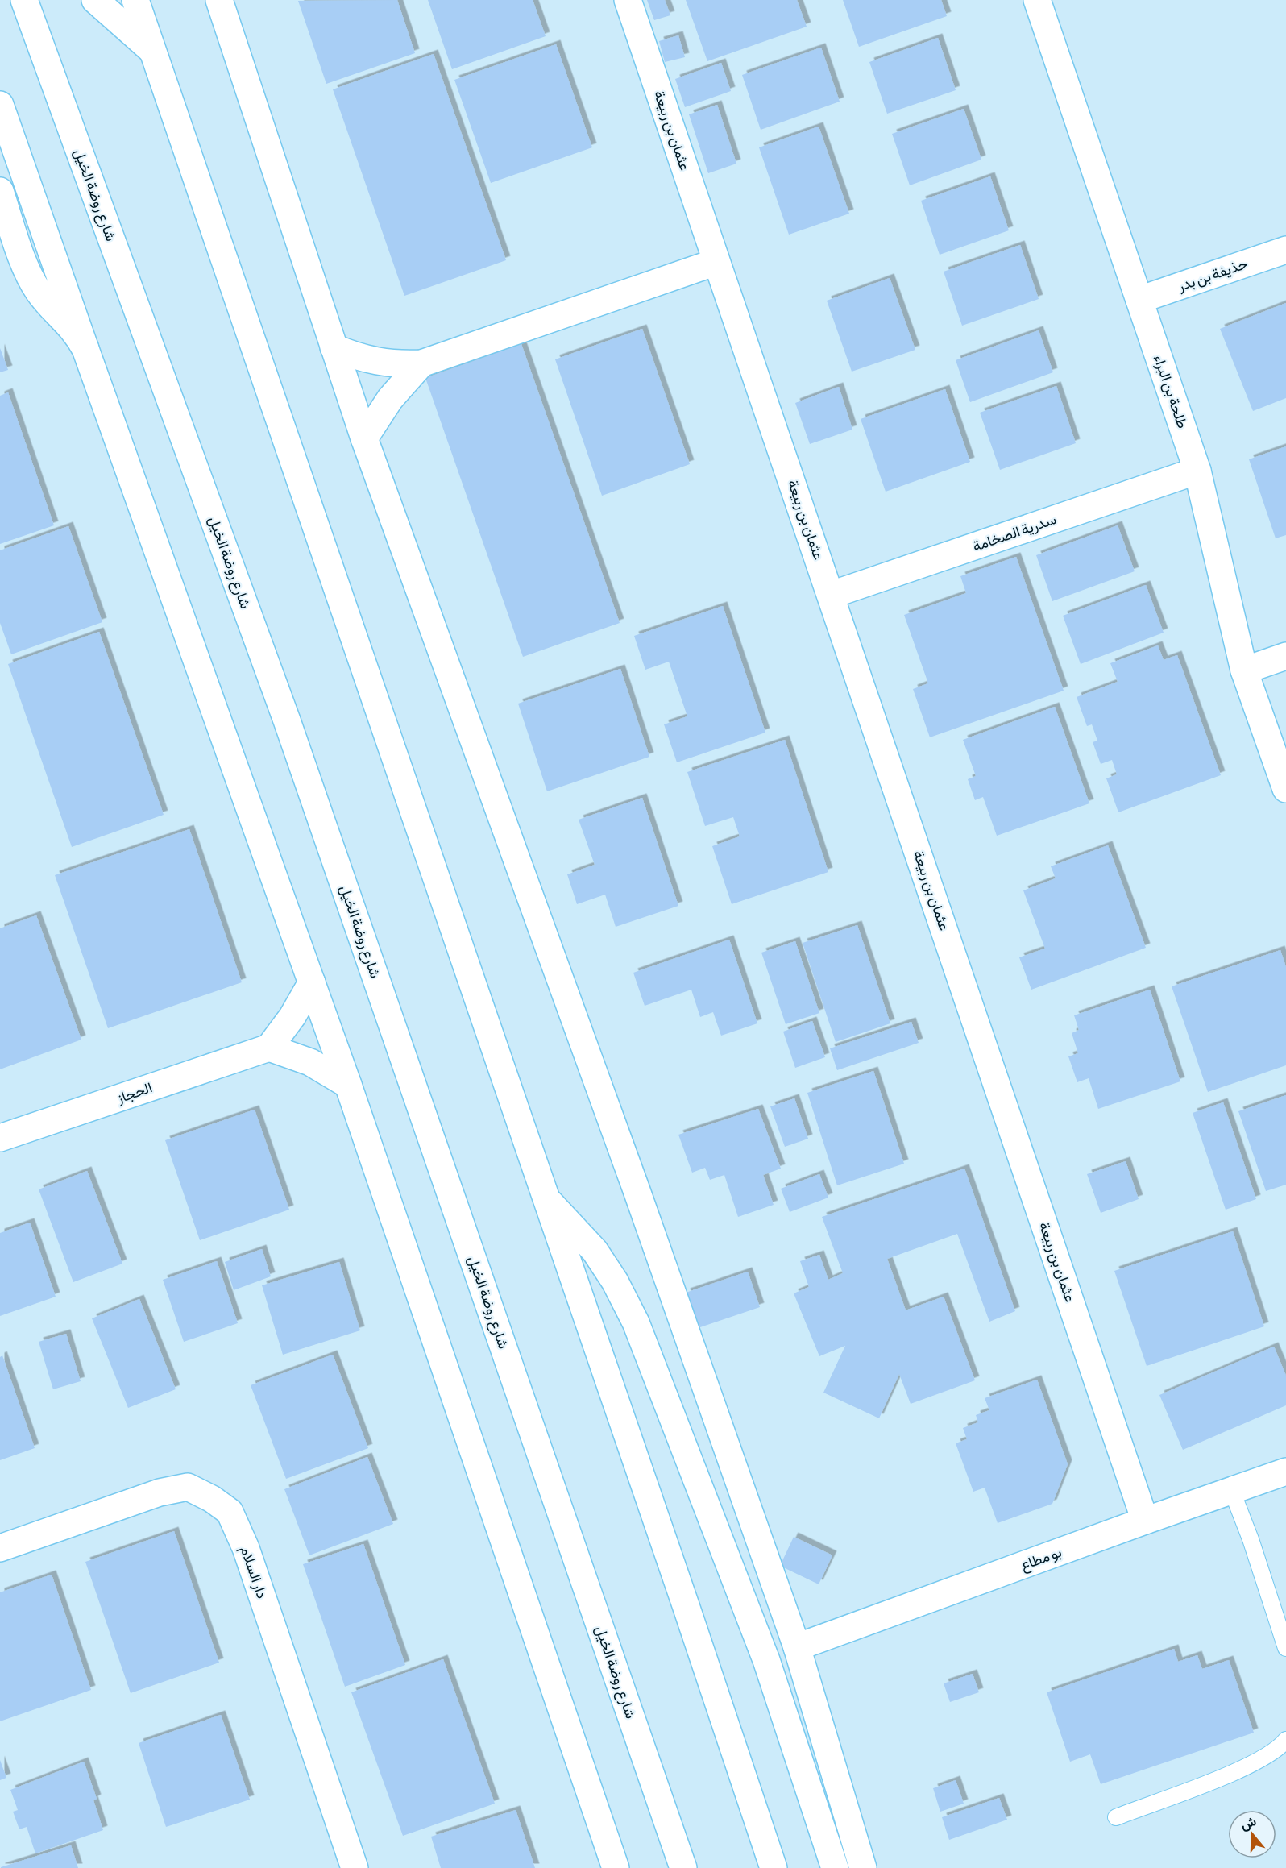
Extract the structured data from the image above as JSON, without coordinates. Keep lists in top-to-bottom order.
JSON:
{
  "streets": {
    "street": [
      "عثمان بن ربيعة",
      "شارع روضة الخيل",
      "حذيفة بن بدر",
      "طلحة بن البراء",
      "سدرية الصخامة",
      "الحجاز",
      "بو مطاع",
      "دار السلام"
    ]
  },
  "crossings": [
    ["عثمان بن ربيعة", "سدرية الصخامة"],
    ["عثمان بن ربيعة", "بو مطاع"],
    ["حذيفة بن بدر", "طلحة بن البراء"],
    ["طلحة بن البراء", "سدرية الصخامة"]
  ],
  "north": "top"
}
